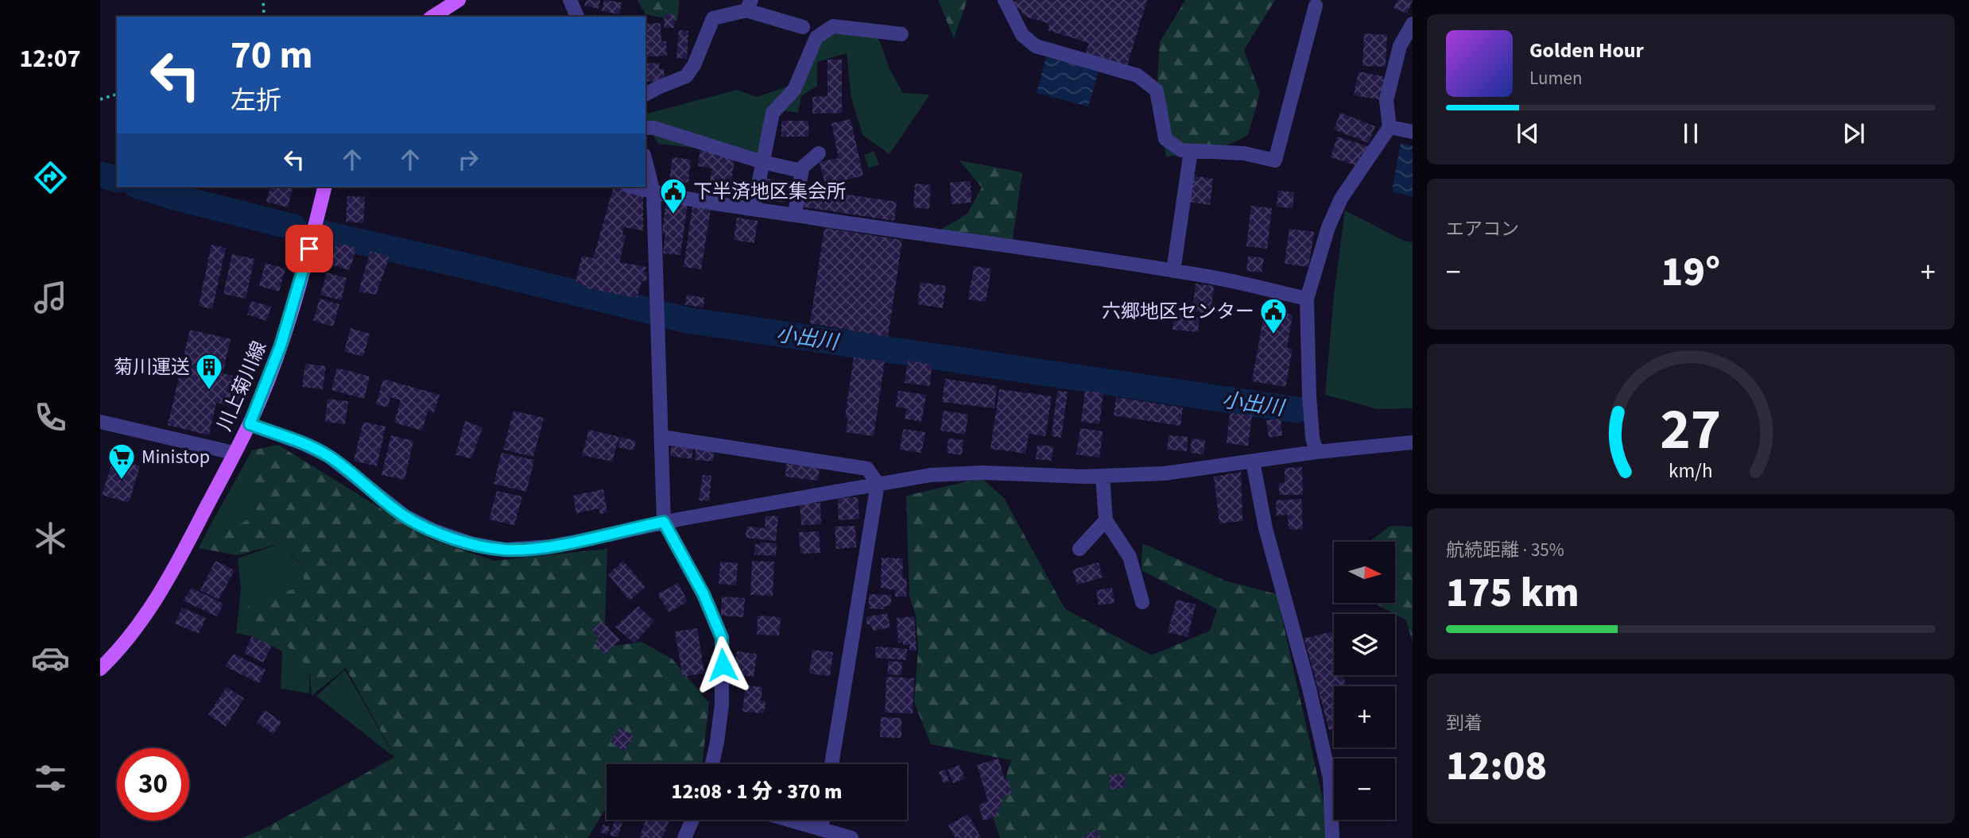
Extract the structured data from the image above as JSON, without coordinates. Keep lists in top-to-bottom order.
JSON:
{
  "streets": {
    "main road": ["川上菊川線"]
  },
  "water": ["小出川"],
  "places": {
    "public building": ["下半済地区集会所", "六郷地区センター"],
    "building": ["菊川運送"],
    "supermarket": ["Ministop"]
  },
  "north": "right",
  "page": {
    "tabs": "12:07",
    "turn": ["70 m", "左折"],
    "song": ["Golden Hour", "Lumen"],
    "tile": [
      "エアコン",
      ["航続距離 · 35%", "175 km"],
      ["到着", "12:08"]
    ],
    "heat": ["−", "19°", "+"],
    "map_buttons": ["+", "−"],
    "limit": "30",
    "trip": "12:08 · 1 分 · 370 m",
    "gauge": ["27", "km/h"]
  }
}
